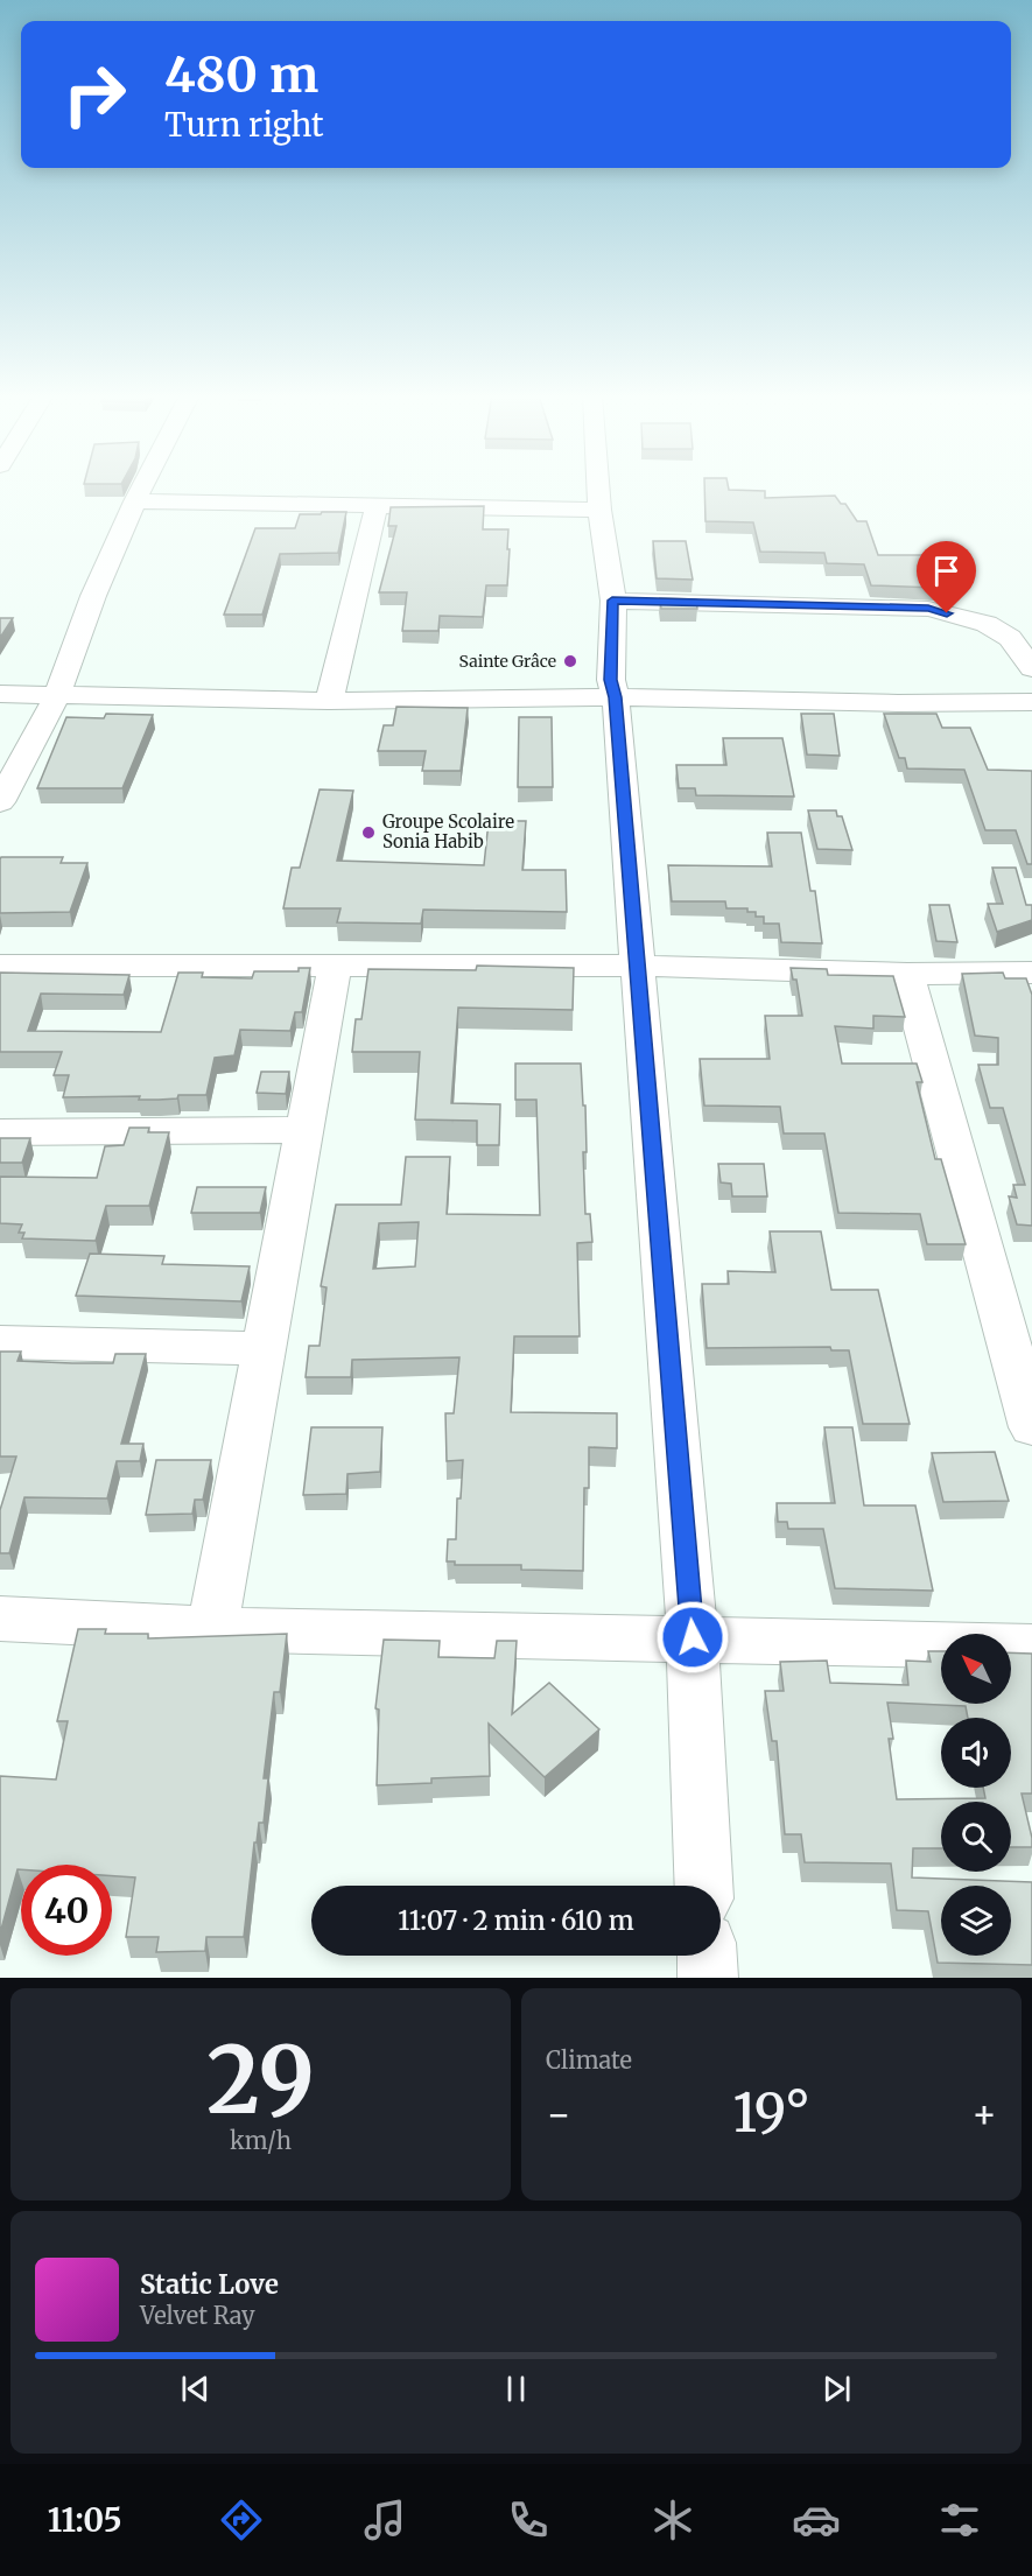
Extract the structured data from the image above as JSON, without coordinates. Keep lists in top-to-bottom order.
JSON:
{
  "places": ["Sainte Grâce", "Groupe Scolaire Sonia Habib"],
  "north": "top left",
  "page": {
    "turn": ["480 m", "Turn right"],
    "limit": "40",
    "trip": "11:07 · 2 min · 610 m",
    "tile": [
      ["29", "km/h"],
      "Climate"
    ],
    "heat": ["−", "19°", "+"],
    "song": ["Static Love", "Velvet Ray"],
    "tabs": "11:05"
  }
}
